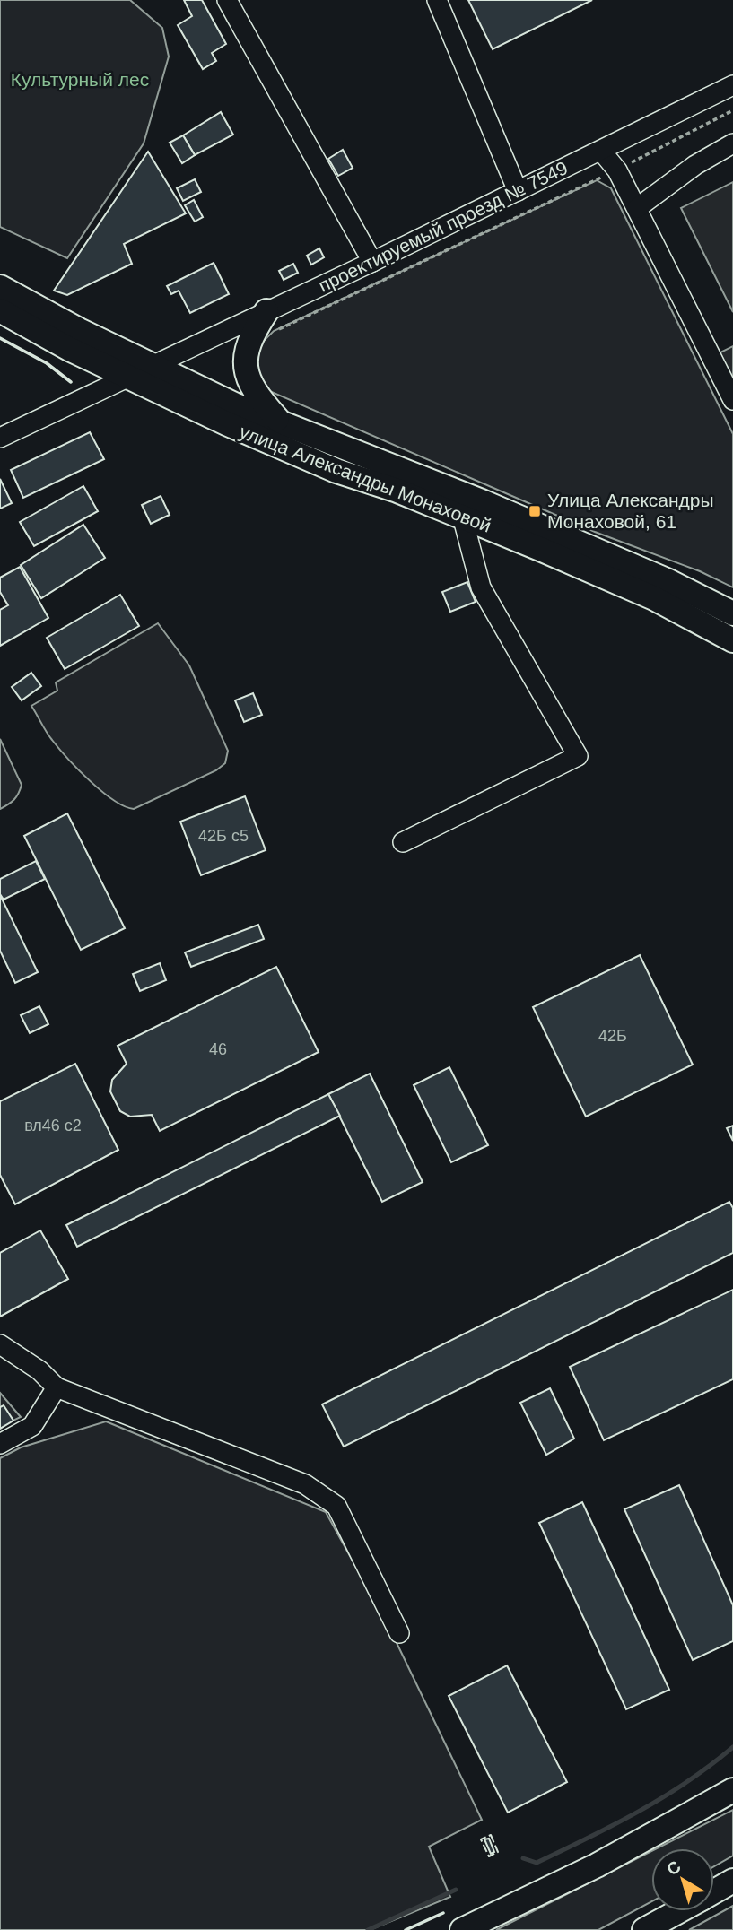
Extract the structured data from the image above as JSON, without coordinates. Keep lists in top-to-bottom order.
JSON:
{
  "streets": {
    "main road": ["улица Александры Монаховой"],
    "street": ["проектируемый проезд № 7549"]
  },
  "crossings": [
    ["проектируемый проезд № 7549", "улица Александры Монаховой"]
  ],
  "parks": ["Культурный лес"],
  "places": {
    "transit": ["Улица Александры Монаховой, 61"]
  },
  "house_numbers": [
    "42Б с5",
    "42Б",
    "46",
    "вл46 с2"
  ],
  "north": "top left"
}
